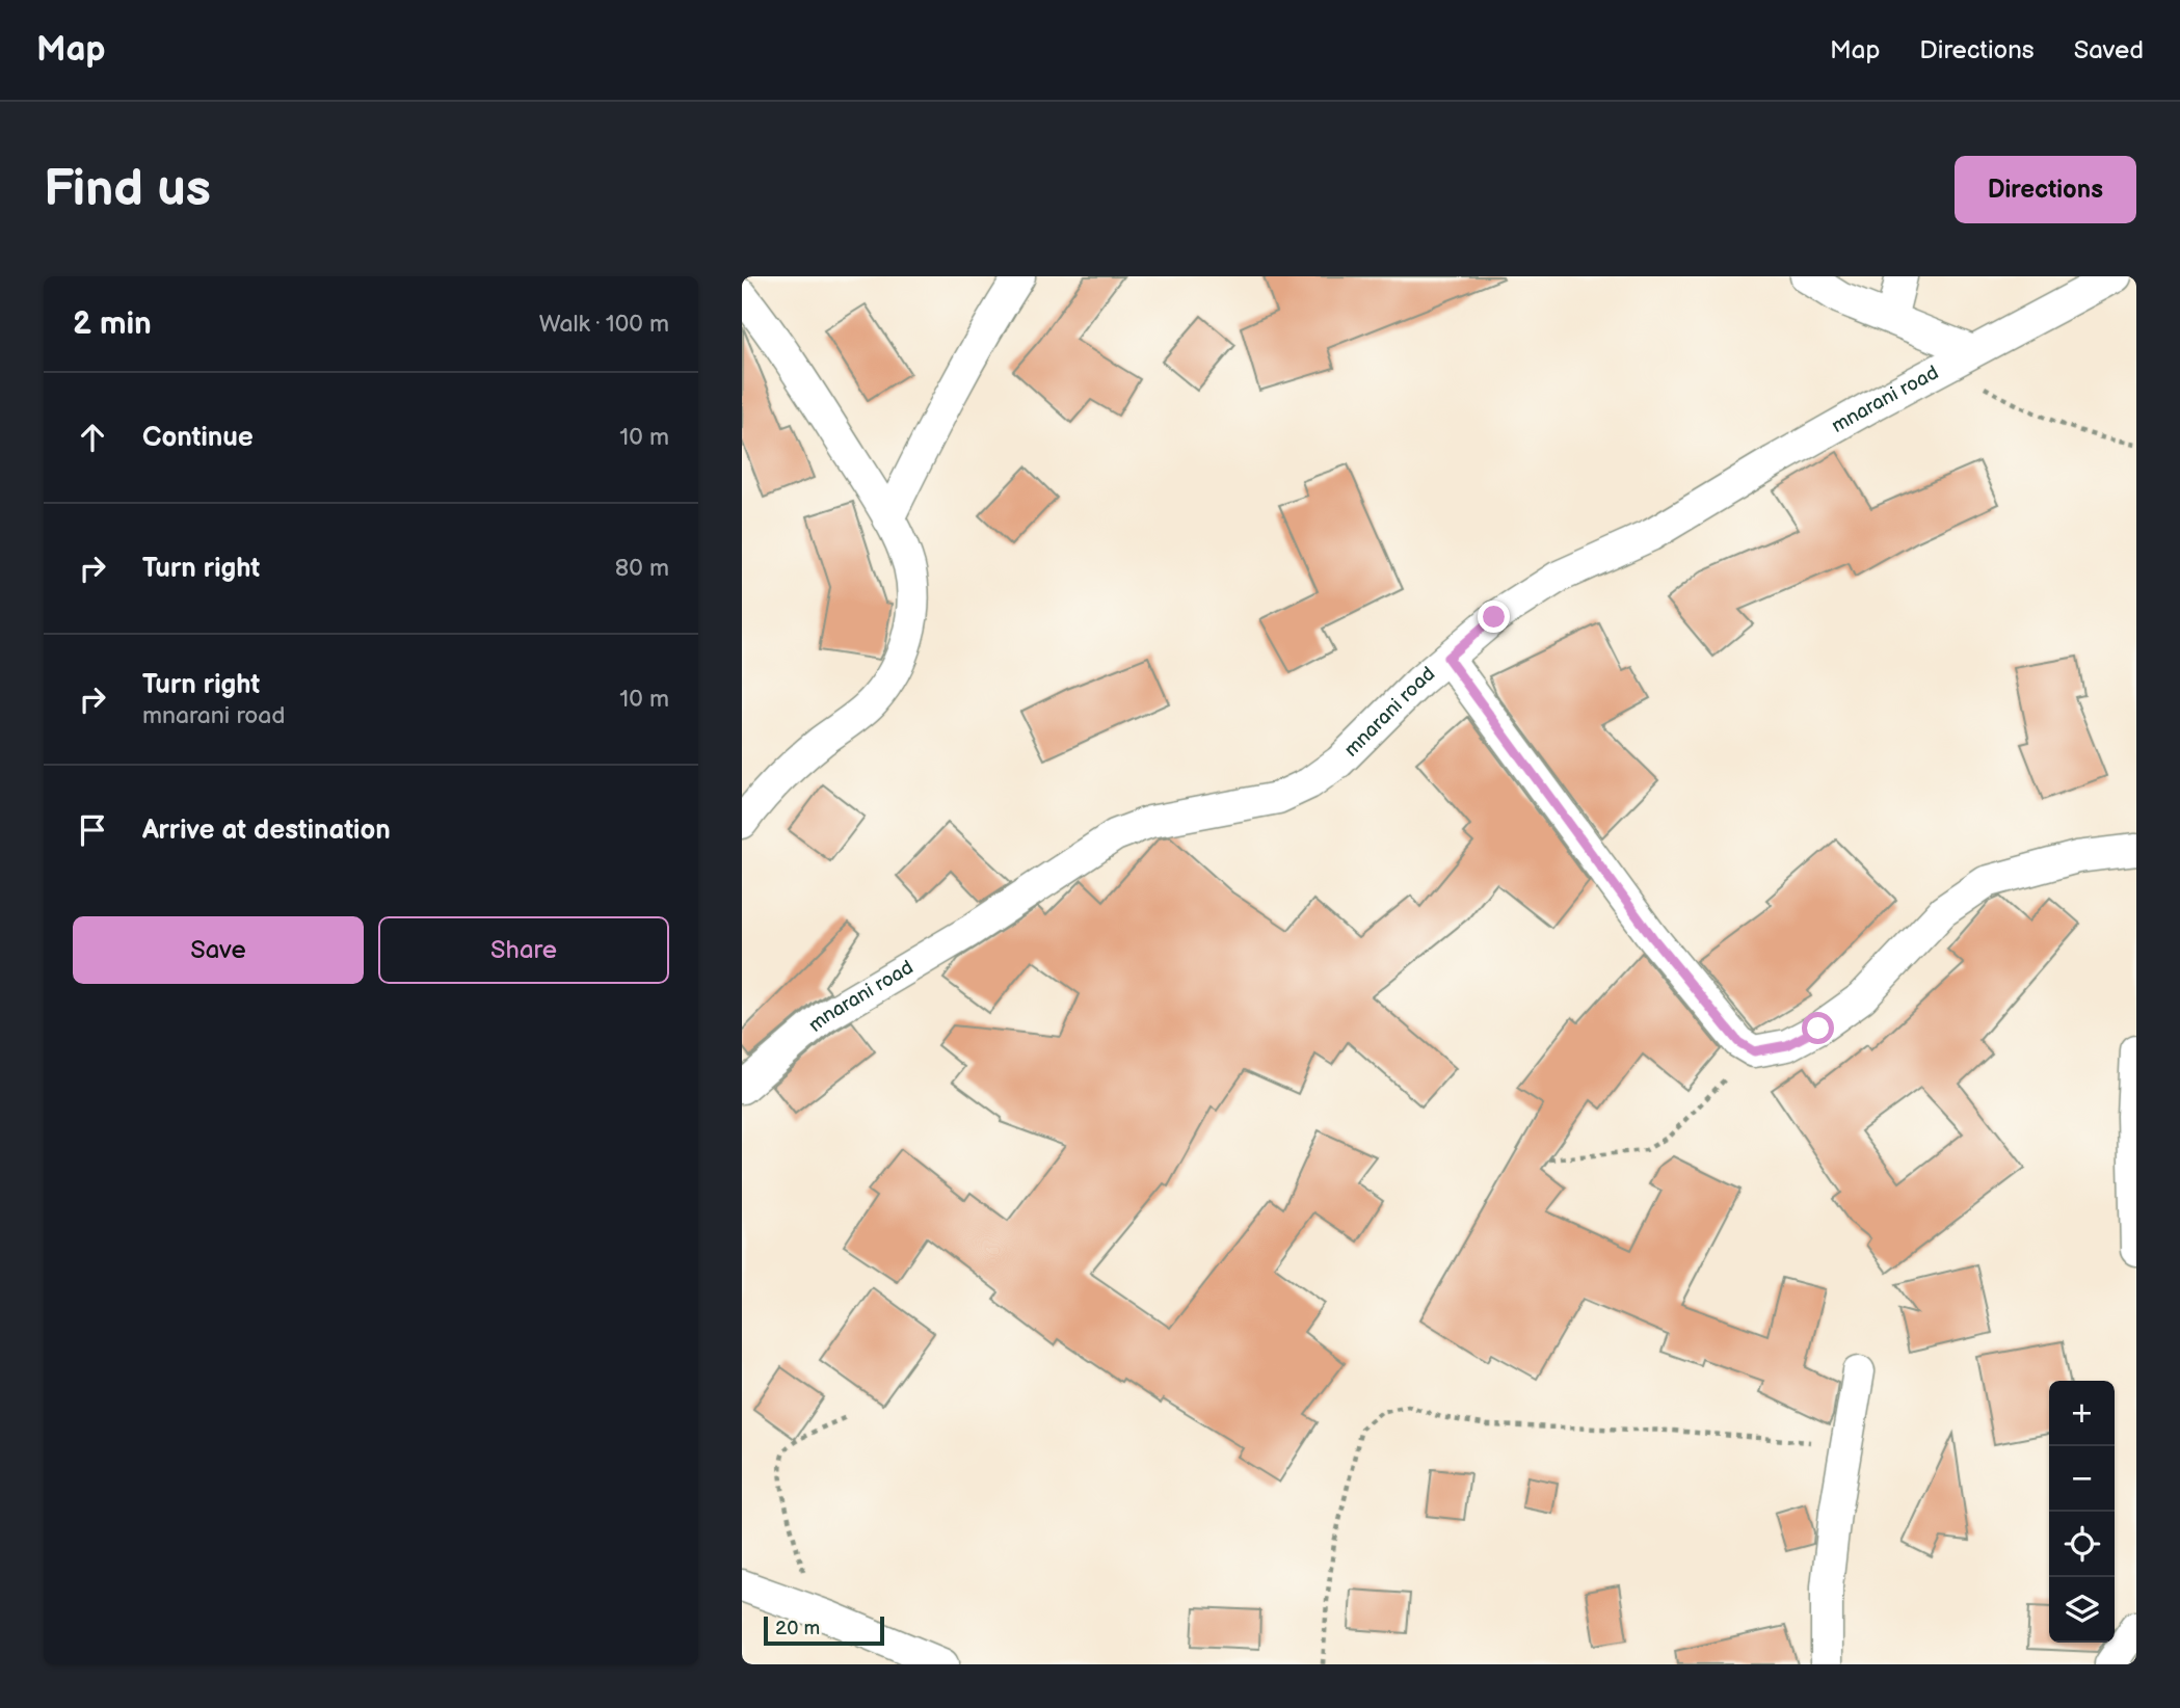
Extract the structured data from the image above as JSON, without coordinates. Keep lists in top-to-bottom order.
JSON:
{
  "streets": {
    "street": ["mnarani road"]
  },
  "scale_bar": "20 m",
  "page": {
    "header": "Map",
    "nav": ["Map", "Directions", "Saved"],
    "buttons": [
      "Directions",
      ["Save", "Share"]
    ],
    "title": "Find us",
    "heading": ["2 min", "Walk · 100 m"],
    "list": [
      ["Continue", "10 m"],
      ["Turn right", "80 m"],
      ["Turn right", "mnarani road", "10 m"],
      "Arrive at destination"
    ],
    "map_buttons": ["+", "−"],
    "scale": "20 m"
  }
}
